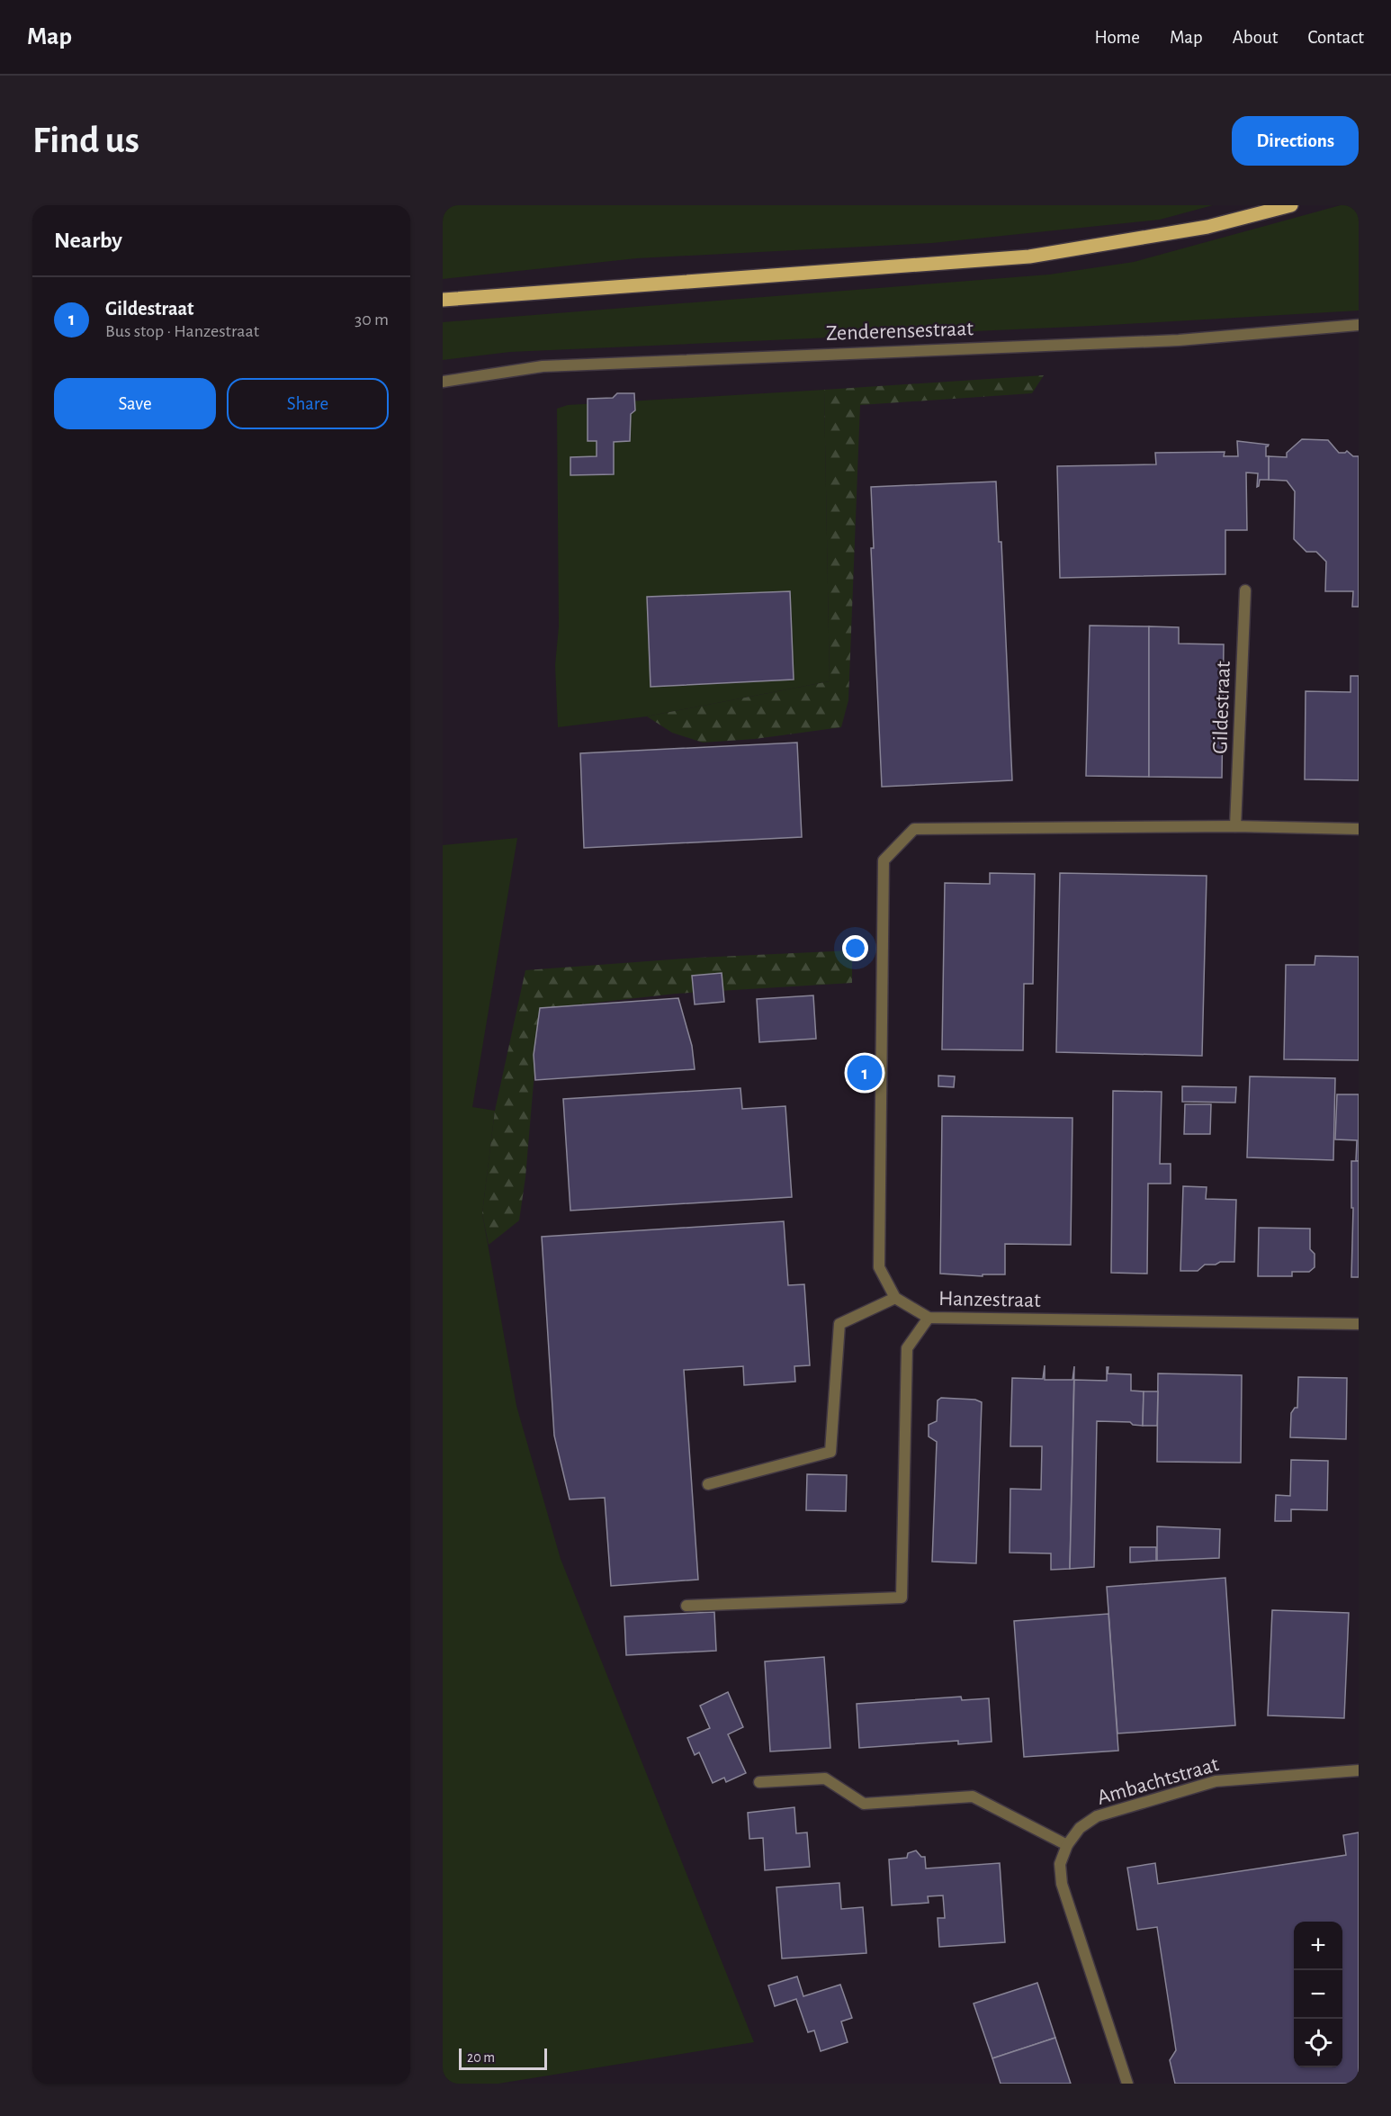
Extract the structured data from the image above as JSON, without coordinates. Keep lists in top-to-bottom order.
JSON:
{
  "streets": {
    "street": [
      "Zenderensestraat",
      "Gildestraat",
      "Hanzestraat",
      "Ambachtstraat"
    ]
  },
  "scale_bar": "20 m",
  "page": {
    "header": "Map",
    "nav": [
      "Home",
      "Map",
      "About",
      "Contact"
    ],
    "buttons": [
      "Directions",
      ["Save", "Share"]
    ],
    "title": "Find us",
    "heading": "Nearby",
    "list": [
      {
        "mark": "1",
        "name": "Gildestraat",
        "note": "Bus stop · Hanzestraat",
        "value": "30 m"
      }
    ],
    "pins": "1",
    "map_buttons": ["+", "−"],
    "scale": "20 m"
  }
}
